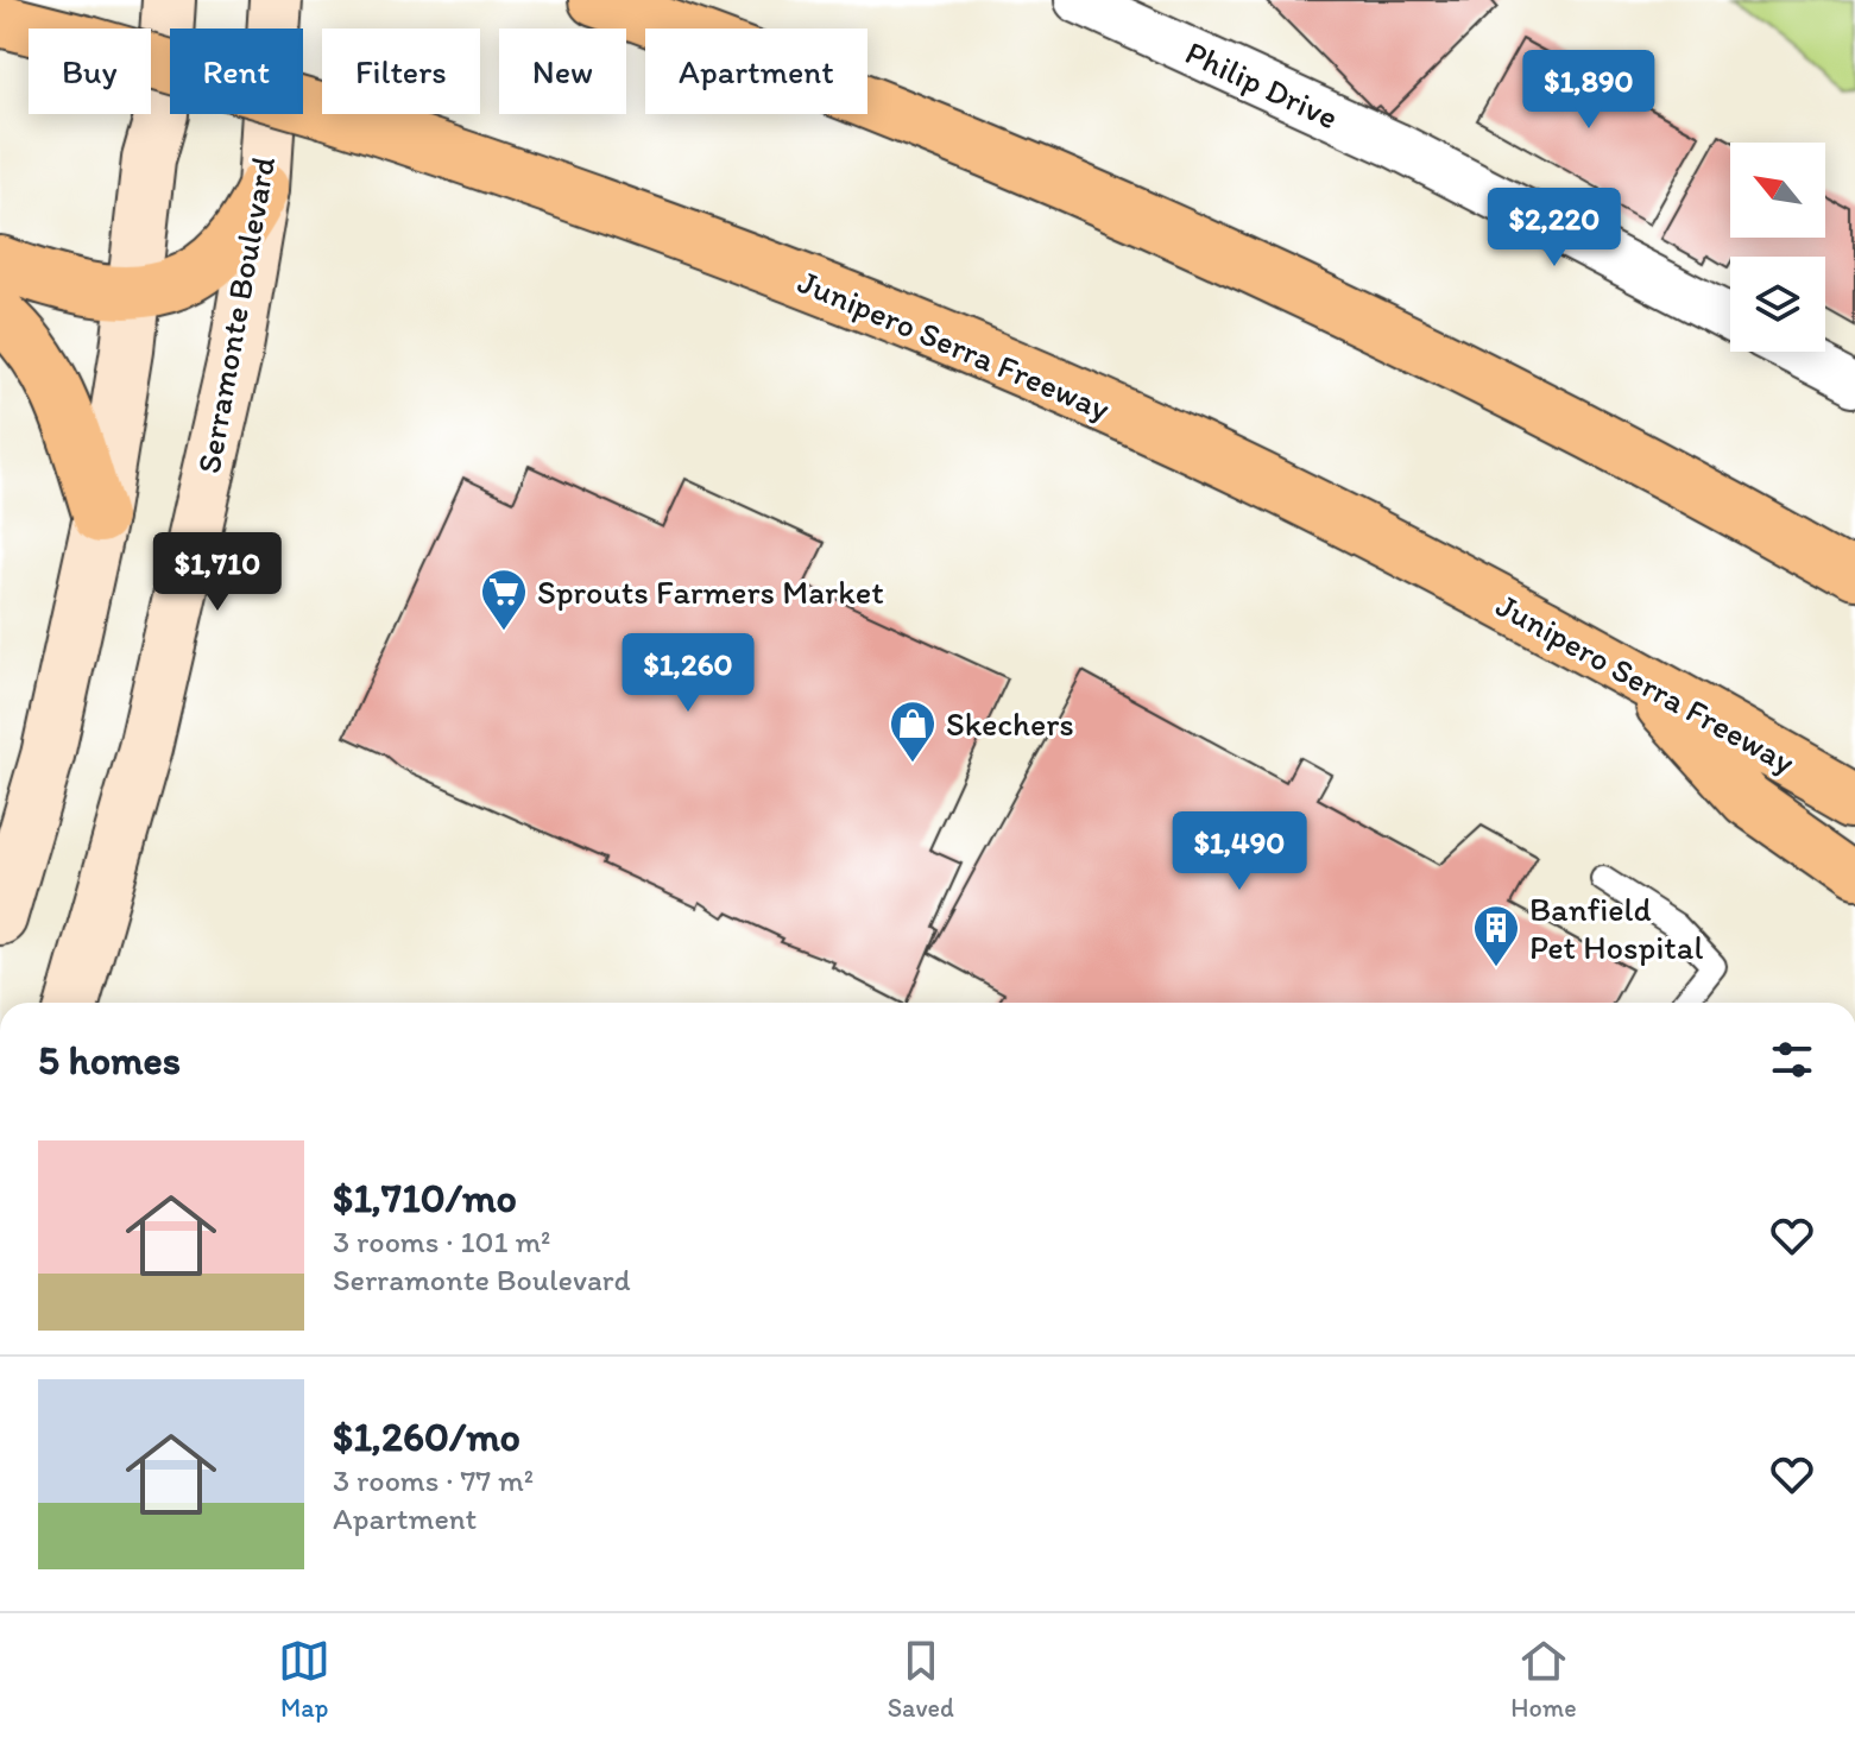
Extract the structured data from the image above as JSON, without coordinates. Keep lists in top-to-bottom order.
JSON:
{
  "streets": {
    "highway": ["Junipero Serra Freeway"],
    "main road": ["Serramonte Boulevard"],
    "street": ["Philip Drive"]
  },
  "places": {
    "supermarket": ["Sprouts Farmers Market"],
    "shop": ["Skechers"],
    "building": ["Banfield Pet Hospital"]
  },
  "north": "top left",
  "page": {
    "chip": [
      "Buy",
      "Rent",
      "Filters",
      "New",
      "Apartment"
    ],
    "price": [
      "$1,890",
      "$2,220",
      "$1,710",
      "$1,260",
      "$1,490"
    ],
    "heading": "5 homes",
    "list": [
      {
        "name": "$1,710/mo",
        "note": "3 rooms · 101 m² · Serramonte Boulevard"
      },
      {
        "name": "$1,260/mo",
        "note": "3 rooms · 77 m² · Apartment"
      }
    ],
    "tabs": ["Map", "Saved", "Home"]
  }
}
